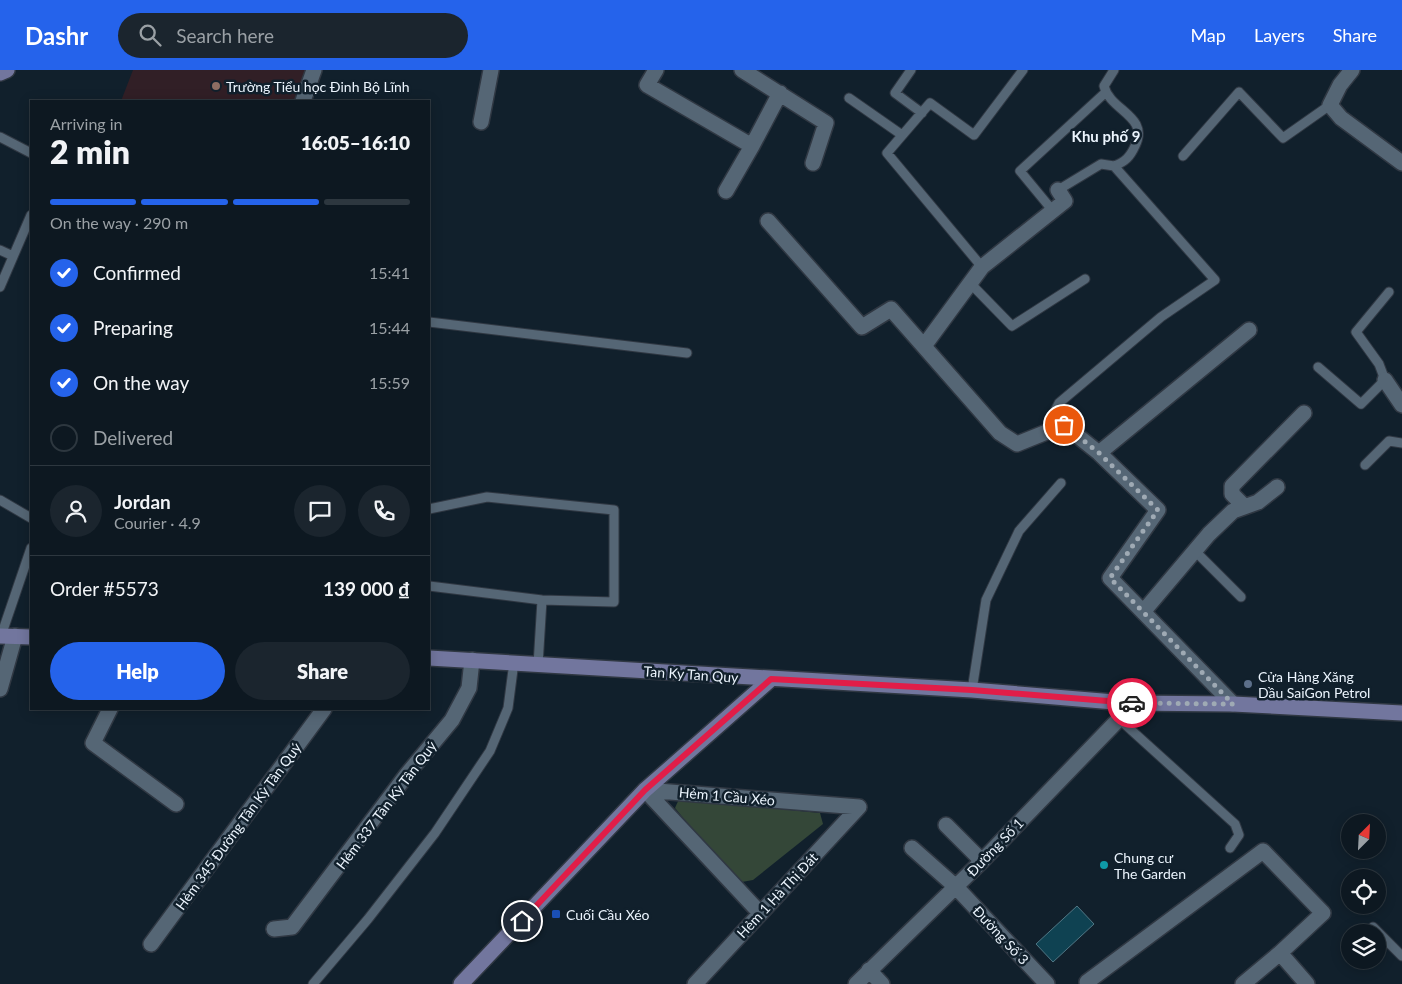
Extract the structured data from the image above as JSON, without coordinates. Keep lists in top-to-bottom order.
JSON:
{
  "streets": {
    "main road": ["Tan Ky Tan Quy"],
    "street": [
      "Hẻm 1 Cầu Xéo",
      "Hẻm 337 Tân Kỳ Tân Quý",
      "Hẻm 345 Đường Tân Kỳ Tân Quý",
      "Đường Số 1",
      "Hẻm 1 Hà Thị Đát",
      "Đường Số 3"
    ]
  },
  "crossings": [
    ["Tan Ky Tan Quy", "Hẻm 337 Tân Kỳ Tân Quý"],
    ["Tan Ky Tan Quy", "Đường Số 1"],
    ["Hẻm 1 Cầu Xéo", "Hẻm 1 Hà Thị Đát"],
    ["Đường Số 1", "Đường Số 3"]
  ],
  "districts": ["Khu phố 9"],
  "places": {
    "other": ["Trường Tiểu học Đinh Bộ Lĩnh", "Cửa Hàng Xăng Dầu SaiGon Petrol", "Chung cư The Garden"],
    "transit": ["Cuối Cầu Xéo"]
  },
  "north": "top right",
  "page": {
    "header": "Dashr",
    "search": "Search here",
    "nav": ["Map", "Layers", "Share"],
    "heading": ["2 min", "Arriving in", "16:05–16:10"],
    "panel": [
      "Jordan",
      "Courier · 4.9",
      "Order #5573",
      "139 000 ₫"
    ],
    "bar": "On the way · 290 m",
    "list": [
      ["Confirmed", "15:41"],
      ["Preparing", "15:44"],
      ["On the way", "15:59"],
      "Delivered"
    ],
    "buttons": ["Help", "Share"]
  }
}
